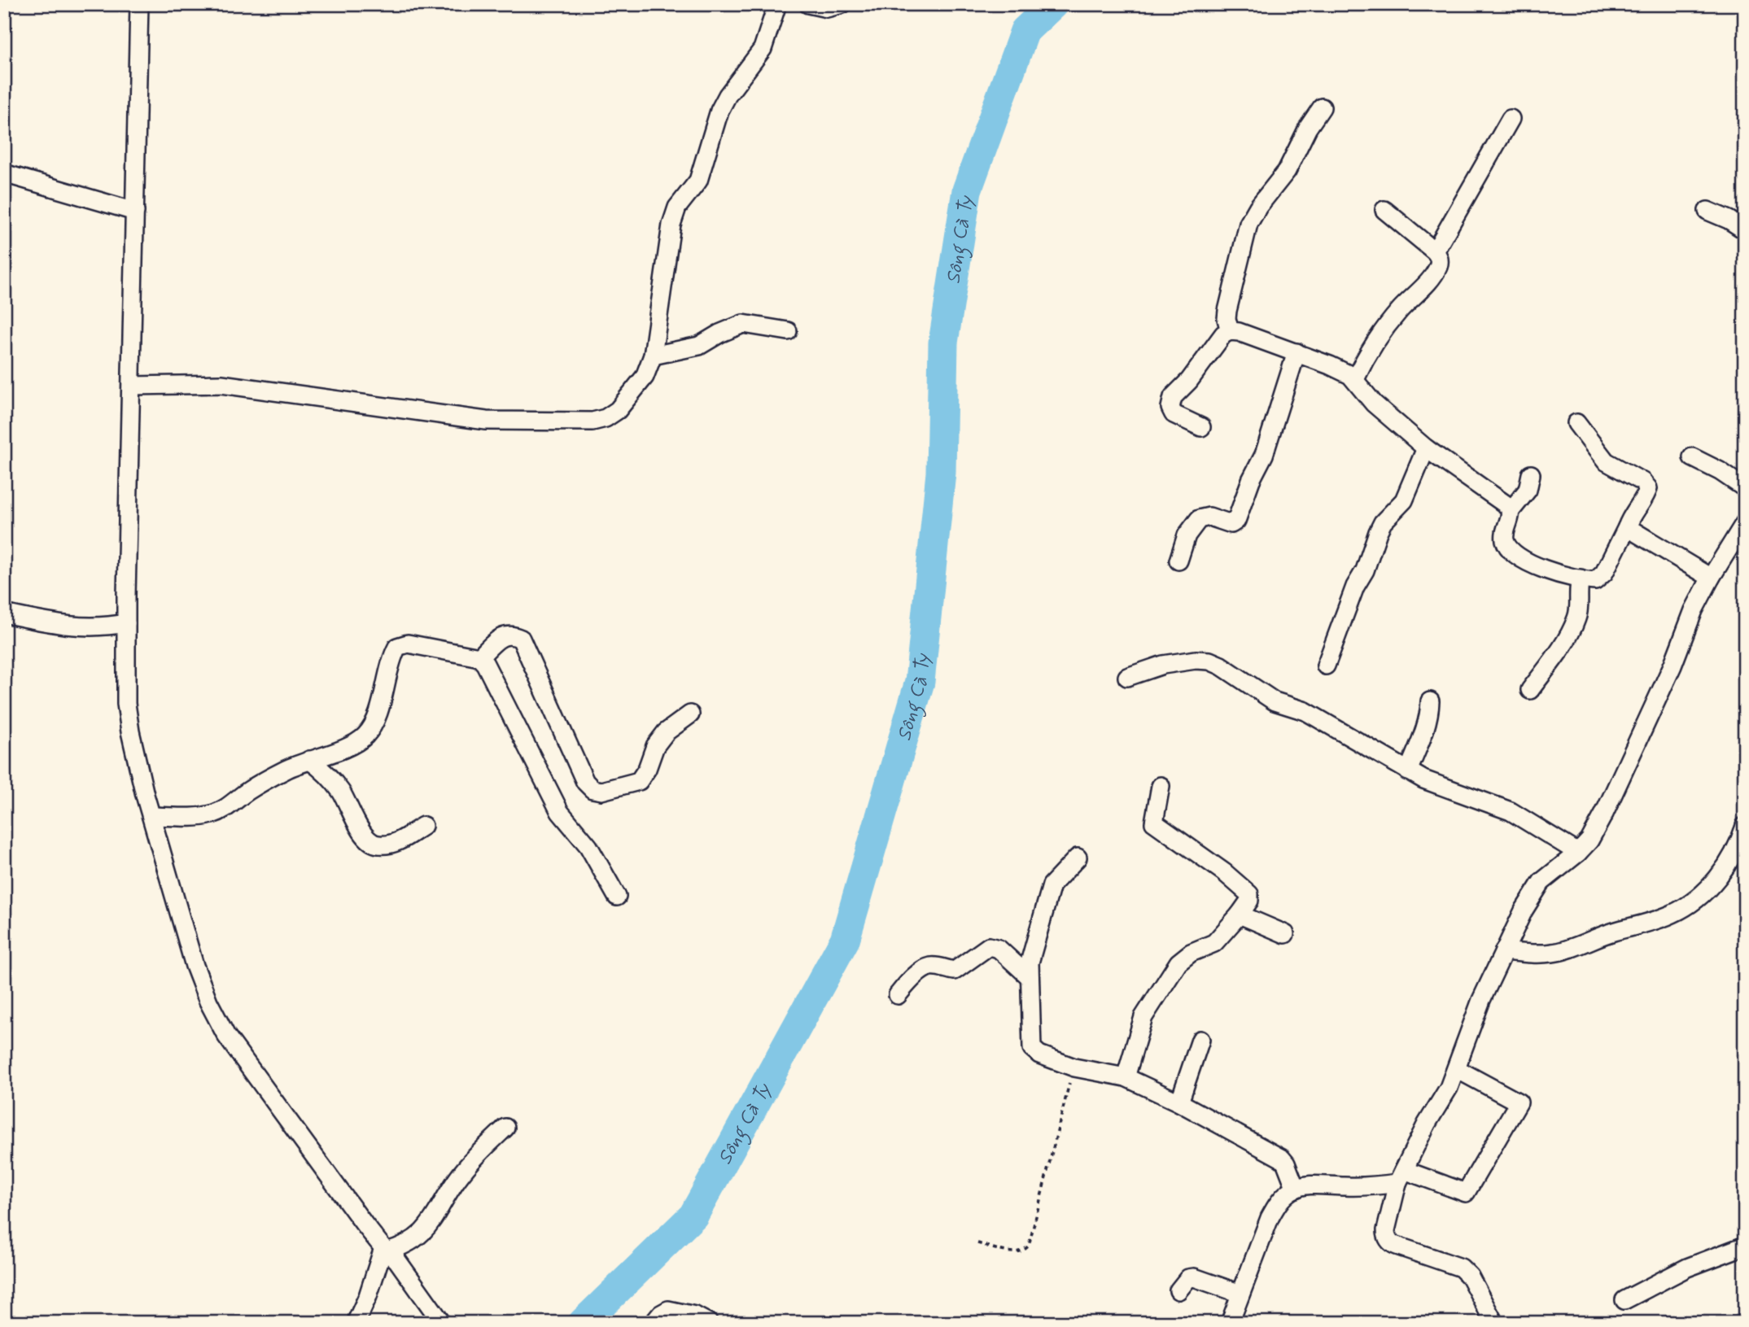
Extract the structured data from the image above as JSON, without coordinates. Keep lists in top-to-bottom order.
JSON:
{
  "water": ["Sông Cà Ty"]
}
